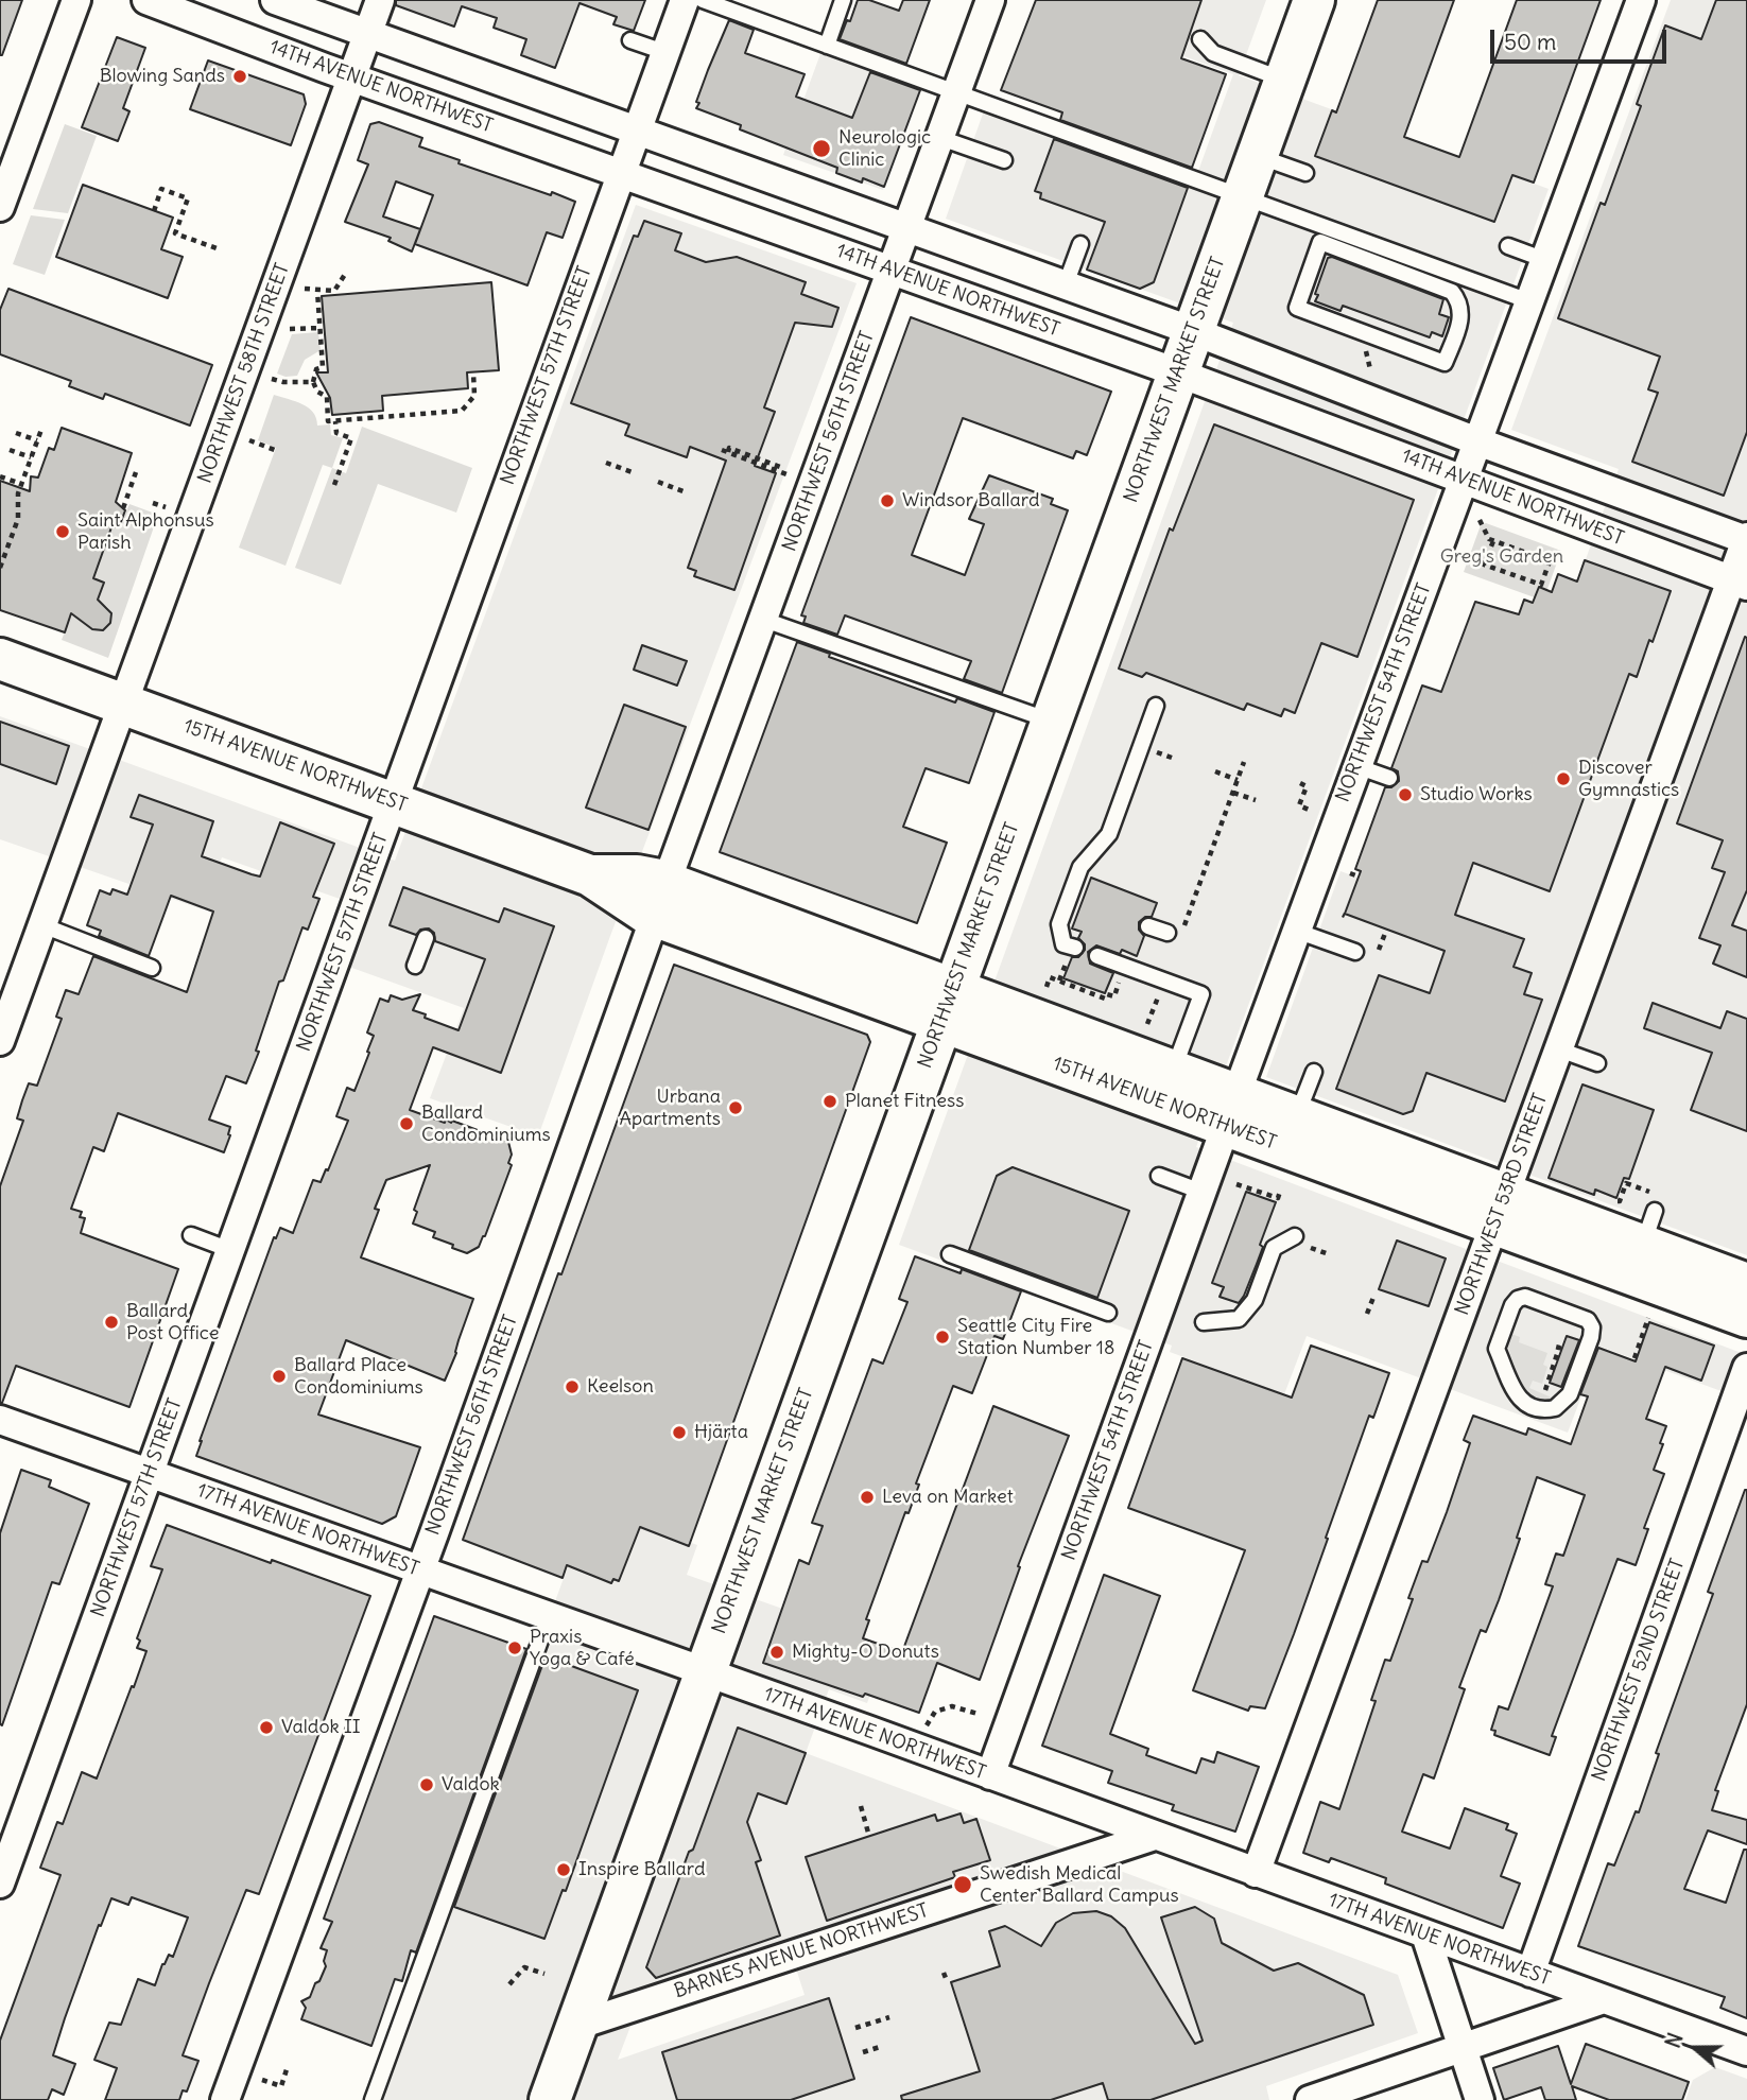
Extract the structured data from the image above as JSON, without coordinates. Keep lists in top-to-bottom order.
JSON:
{
  "streets": {
    "main road": ["NORTHWEST MARKET STREET", "15TH AVENUE NORTHWEST"],
    "street": [
      "14TH AVENUE NORTHWEST",
      "NORTHWEST 58TH STREET",
      "NORTHWEST 57TH STREET",
      "NORTHWEST 56TH STREET",
      "NORTHWEST 54TH STREET",
      "NORTHWEST 53RD STREET",
      "17TH AVENUE NORTHWEST",
      "NORTHWEST 52ND STREET",
      "BARNES AVENUE NORTHWEST"
    ]
  },
  "crossings": [
    ["14TH AVENUE NORTHWEST", "NORTHWEST 58TH STREET"],
    ["14TH AVENUE NORTHWEST", "NORTHWEST 57TH STREET"],
    ["14TH AVENUE NORTHWEST", "NORTHWEST MARKET STREET"],
    ["14TH AVENUE NORTHWEST", "NORTHWEST 56TH STREET"],
    ["14TH AVENUE NORTHWEST", "NORTHWEST 54TH STREET"],
    ["14TH AVENUE NORTHWEST", "NORTHWEST 53RD STREET"],
    ["NORTHWEST 58TH STREET", "15TH AVENUE NORTHWEST"],
    ["NORTHWEST 57TH STREET", "15TH AVENUE NORTHWEST"],
    ["NORTHWEST 57TH STREET", "17TH AVENUE NORTHWEST"],
    ["NORTHWEST MARKET STREET", "15TH AVENUE NORTHWEST"],
    ["NORTHWEST MARKET STREET", "17TH AVENUE NORTHWEST"],
    ["NORTHWEST MARKET STREET", "BARNES AVENUE NORTHWEST"],
    ["NORTHWEST 56TH STREET", "15TH AVENUE NORTHWEST"],
    ["NORTHWEST 56TH STREET", "17TH AVENUE NORTHWEST"],
    ["NORTHWEST 54TH STREET", "15TH AVENUE NORTHWEST"],
    ["NORTHWEST 54TH STREET", "17TH AVENUE NORTHWEST"],
    ["15TH AVENUE NORTHWEST", "NORTHWEST 53RD STREET"],
    ["NORTHWEST 53RD STREET", "17TH AVENUE NORTHWEST"],
    ["17TH AVENUE NORTHWEST", "NORTHWEST 52ND STREET"],
    ["17TH AVENUE NORTHWEST", "BARNES AVENUE NORTHWEST"]
  ],
  "parks": ["Greg's Garden"],
  "places": [
    "Blowing Sands",
    "Neurologic Clinic",
    "Windsor Ballard",
    "Saint Alphonsus Parish",
    "Discover Gymnastics",
    "Studio Works",
    "Planet Fitness",
    "Urbana Apartments",
    "Ballard Condominiums",
    "Ballard Post Office",
    "Seattle City Fire Station Number 18",
    "Ballard Place Condominiums",
    "Keelson",
    "Hjärta",
    "Leva on Market",
    "Praxis Yoga & Café",
    "Mighty-O Donuts",
    "Valdok II",
    "Valdok",
    "Inspire Ballard",
    "Swedish Medical Center Ballard Campus"
  ],
  "scale_bar": "50 m",
  "north": "left"
}
